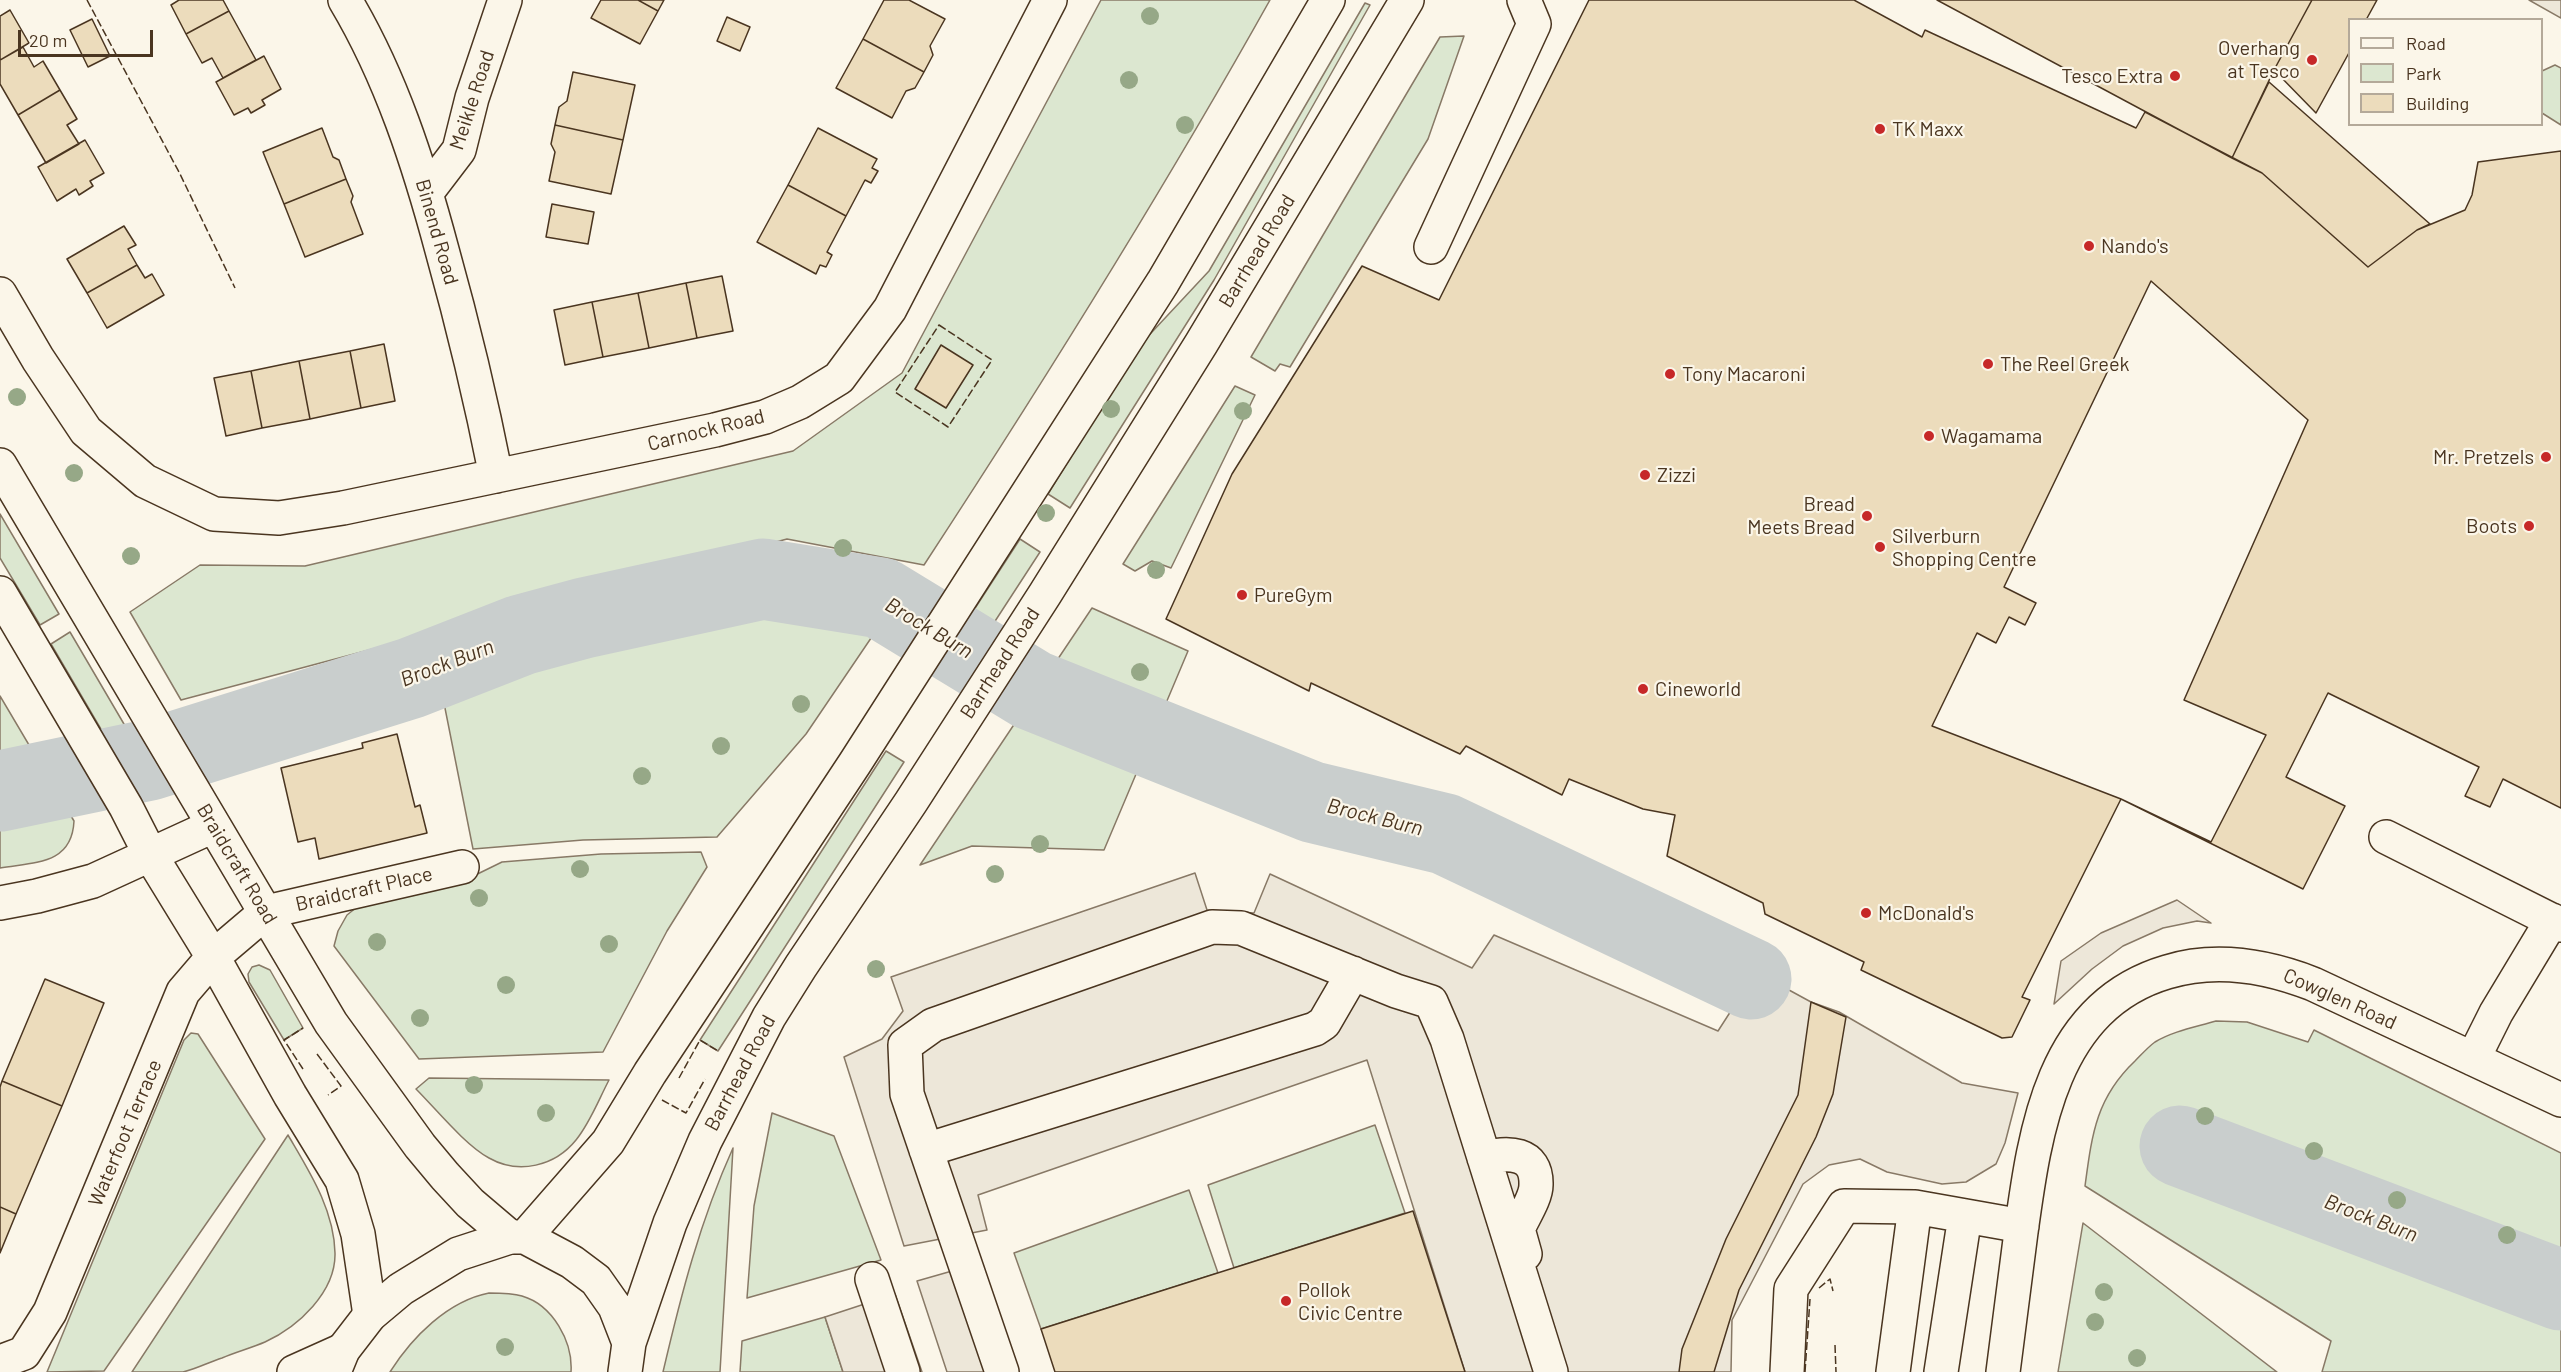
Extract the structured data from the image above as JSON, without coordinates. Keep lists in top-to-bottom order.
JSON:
{
  "streets": {
    "street": [
      "Meikle Road",
      "Binend Road",
      "Barrhead Road",
      "Carnock Road",
      "Braidcraft Road",
      "Braidcraft Place",
      "Cowglen Road",
      "Waterfoot Terrace"
    ]
  },
  "crossings": [
    ["Meikle Road", "Binend Road"],
    ["Binend Road", "Carnock Road"],
    ["Barrhead Road", "Braidcraft Road"],
    ["Braidcraft Road", "Braidcraft Place"],
    ["Braidcraft Road", "Waterfoot Terrace"],
    ["Braidcraft Place", "Waterfoot Terrace"]
  ],
  "water": ["Brock Burn"],
  "places": [
    "Overhang at Tesco",
    "Tesco Extra",
    "TK Maxx",
    "Nando's",
    "The Reel Greek",
    "Tony Macaroni",
    "Wagamama",
    "Mr. Pretzels",
    "Zizzi",
    "Bread Meets Bread",
    "Boots",
    "Silverburn Shopping Centre",
    "PureGym",
    "Cineworld",
    "McDonald's",
    "Pollok Civic Centre"
  ],
  "legend": ["Road", "Park", "Building"],
  "scale_bar": "20 m"
}
